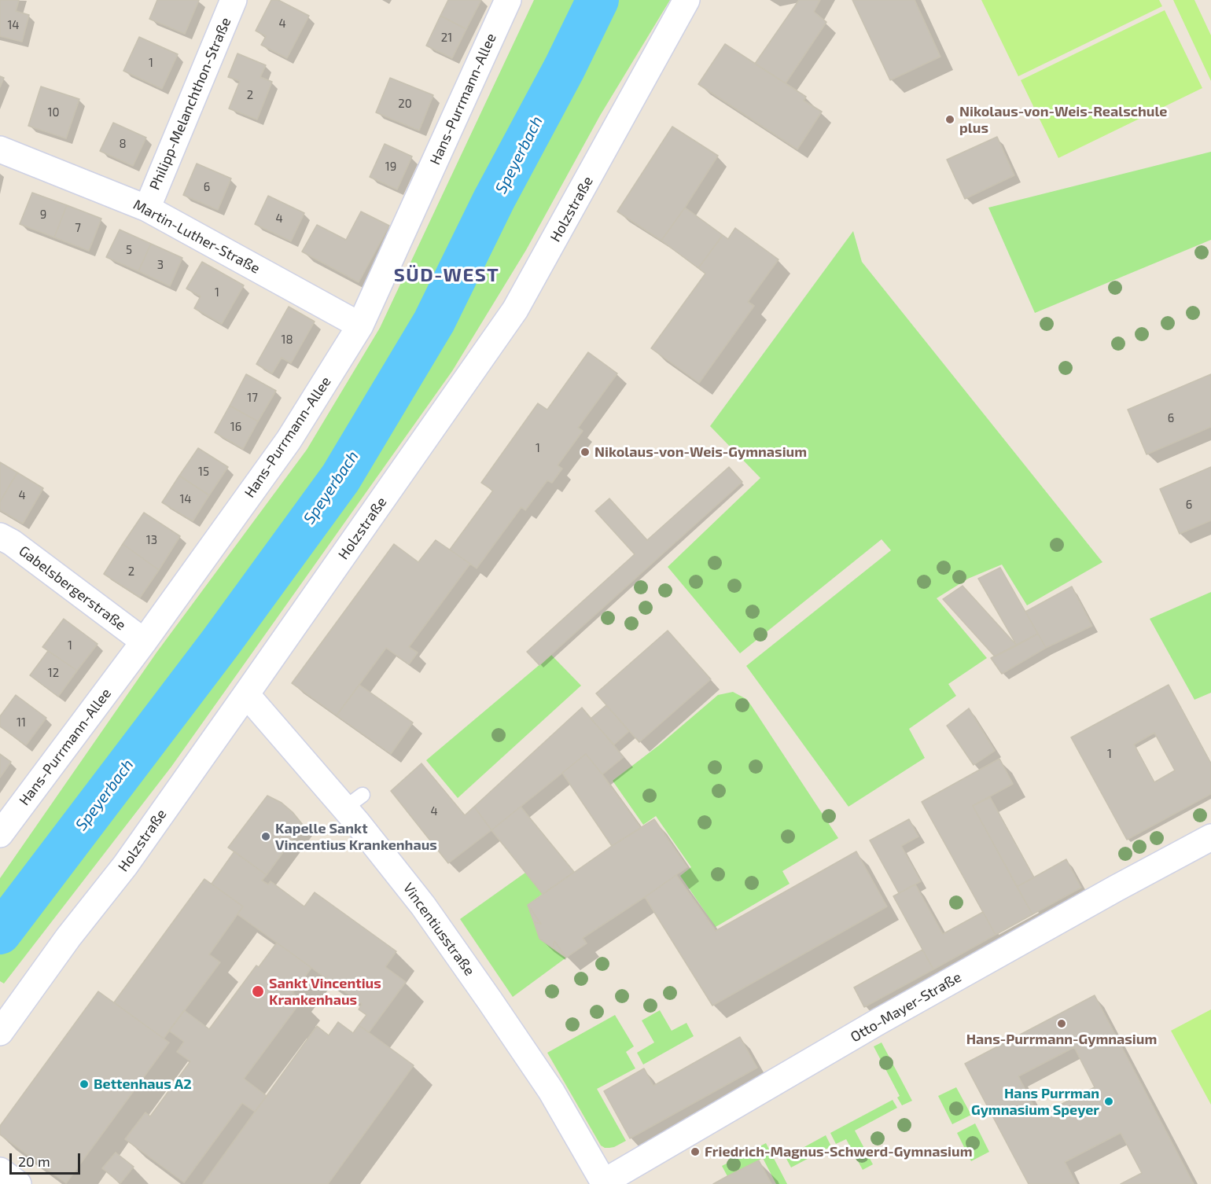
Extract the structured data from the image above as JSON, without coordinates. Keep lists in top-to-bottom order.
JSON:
{
  "streets": {
    "street": [
      "Hans-Purrmann-Allee",
      "Philipp-Melanchthon-Straße",
      "Holzstraße",
      "Martin-Luther-Straße",
      "Gabelsbergerstraße",
      "Vincentiusstraße",
      "Otto-Mayer-Straße"
    ]
  },
  "crossings": [
    ["Hans-Purrmann-Allee", "Martin-Luther-Straße"],
    ["Hans-Purrmann-Allee", "Gabelsbergerstraße"],
    ["Philipp-Melanchthon-Straße", "Martin-Luther-Straße"],
    ["Holzstraße", "Vincentiusstraße"],
    ["Vincentiusstraße", "Otto-Mayer-Straße"]
  ],
  "districts": ["SÜD-WEST"],
  "water": ["Speyerbach"],
  "places": [
    "Nikolaus-von-Weis-Realschule plus",
    "Nikolaus-von-Weis-Gymnasium",
    "Kapelle Sankt Vincentius Krankenhaus",
    "Sankt Vincentius Krankenhaus",
    "Hans-Purrmann-Gymnasium",
    "Bettenhaus A2",
    "Hans Purrman Gymnasium Speyer",
    "Friedrich-Magnus-Schwerd-Gymnasium"
  ],
  "house_numbers": [
    "4",
    "14",
    "21",
    "1",
    "2",
    "20",
    "10",
    "8",
    "19",
    "6",
    "9",
    "4",
    "7",
    "5",
    "3",
    "1",
    "18",
    "17",
    "6",
    "16",
    "1",
    "15",
    "4",
    "14",
    "6",
    "13",
    "2",
    "1",
    "12",
    "11",
    "1",
    "4"
  ],
  "scale_bar": "20 m"
}
